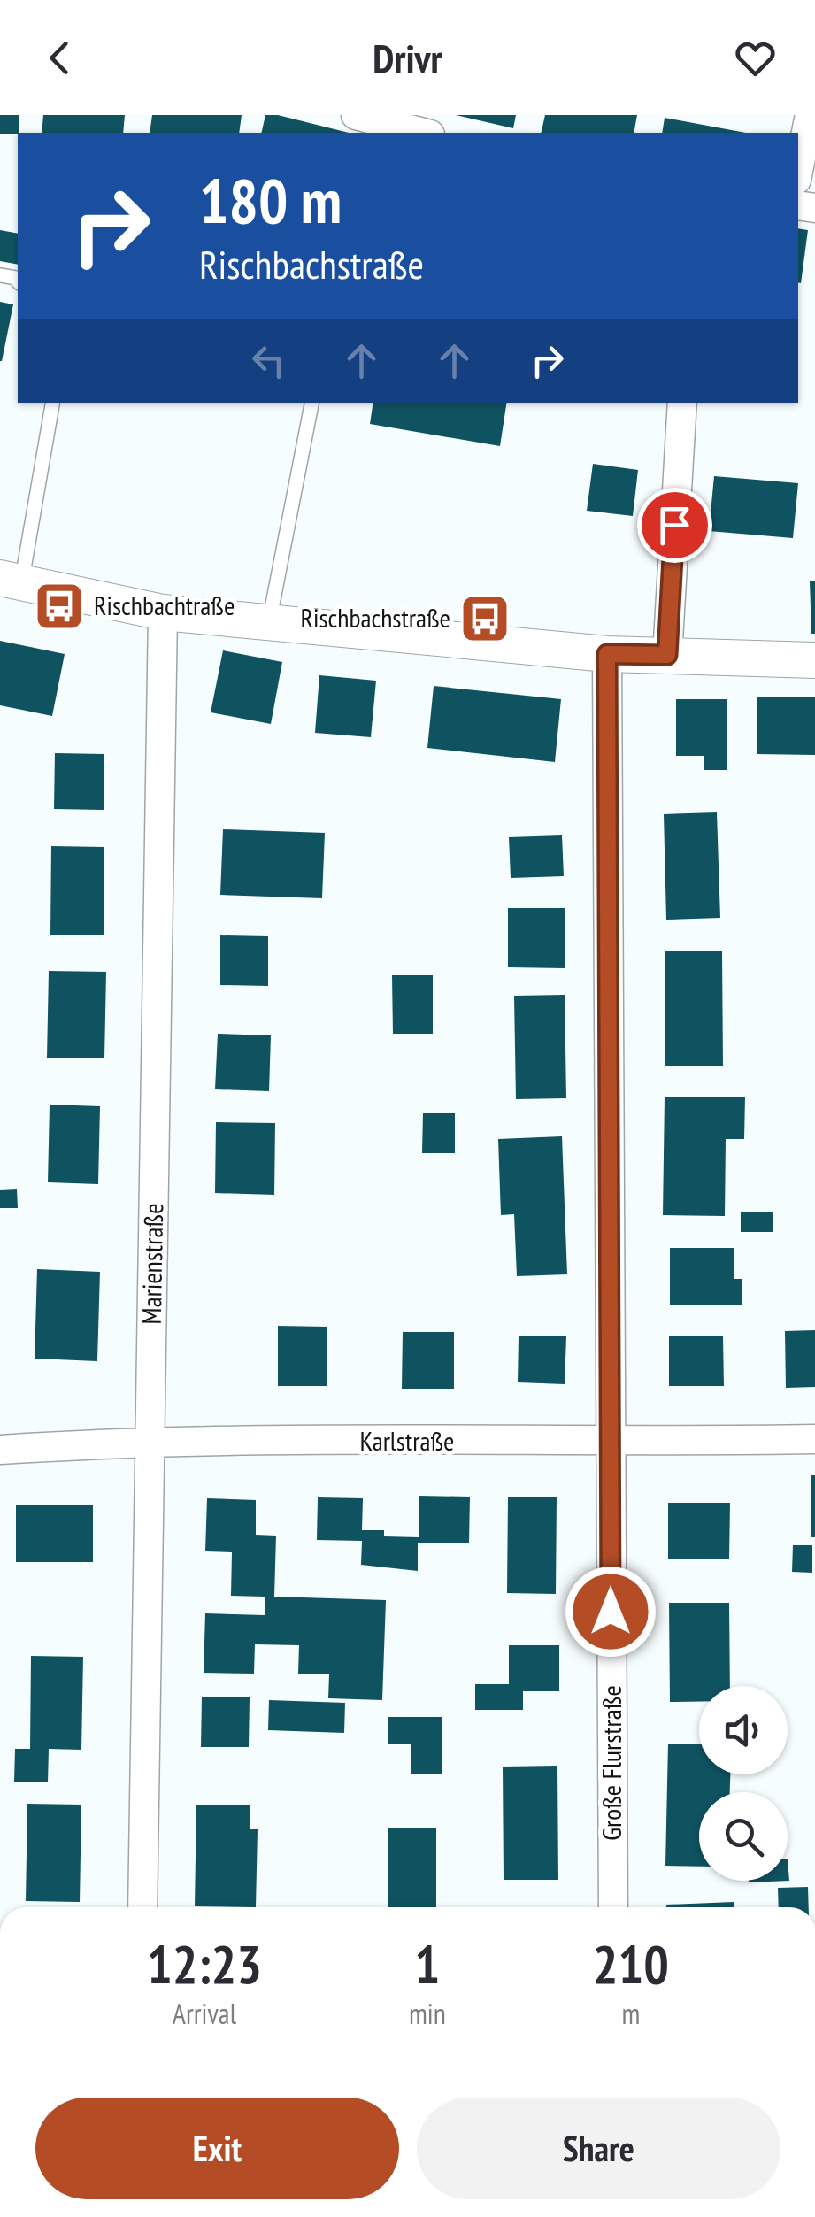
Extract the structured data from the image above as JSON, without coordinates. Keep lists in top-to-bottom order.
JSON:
{
  "streets": {
    "street": ["Marienstraße", "Karlstraße", "Große Flurstraße"]
  },
  "crossings": [
    ["Marienstraße", "Karlstraße"],
    ["Karlstraße", "Große Flurstraße"]
  ],
  "places": {
    "bus stop": ["Rischbachtraße", "Rischbachstraße"]
  },
  "page": {
    "header": "Drivr",
    "turn": ["180 m", "Rischbachstraße"],
    "eta": [
      "12:23",
      "Arrival",
      "1",
      "min",
      "210",
      "m"
    ],
    "buttons": ["Exit", "Share"]
  }
}
